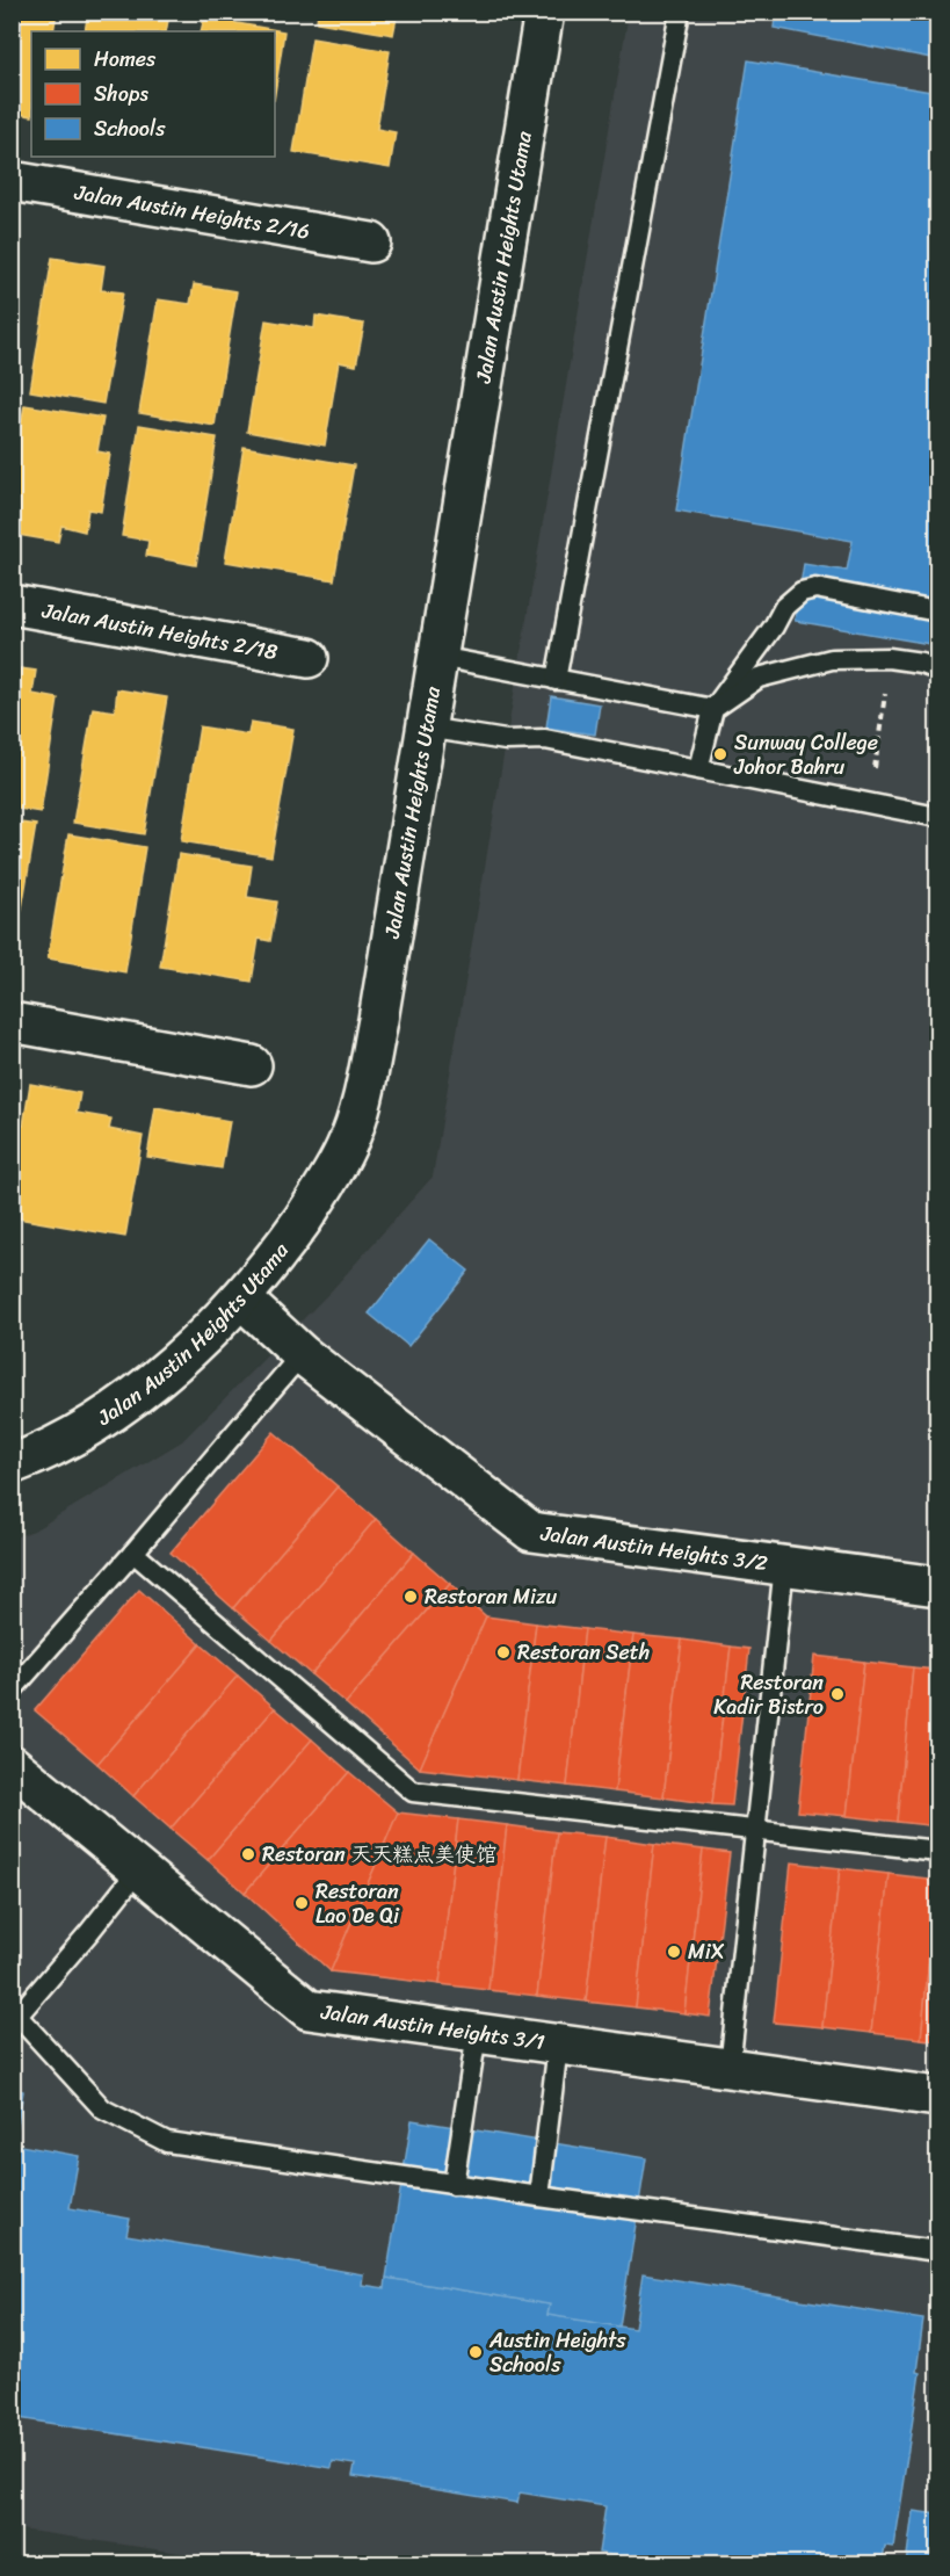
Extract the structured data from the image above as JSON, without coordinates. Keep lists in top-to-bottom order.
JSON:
{
  "streets": {
    "street": [
      "Jalan Austin Heights 2/16",
      "Jalan Austin Heights Utama",
      "Jalan Austin Heights 2/18",
      "Jalan Austin Heights 3/2",
      "Jalan Austin Heights 3/1"
    ]
  },
  "crossings": [
    ["Jalan Austin Heights Utama", "Jalan Austin Heights 3/2"]
  ],
  "places": [
    "Sunway College Johor Bahru",
    "Restoran Mizu",
    "Restoran Seth",
    "Restoran Kadir Bistro",
    "Restoran 天天糕点美使馆",
    "Restoran Lao De Qi",
    "MiX",
    "Austin Heights Schools"
  ],
  "legend": ["Homes", "Shops", "Schools"]
}
